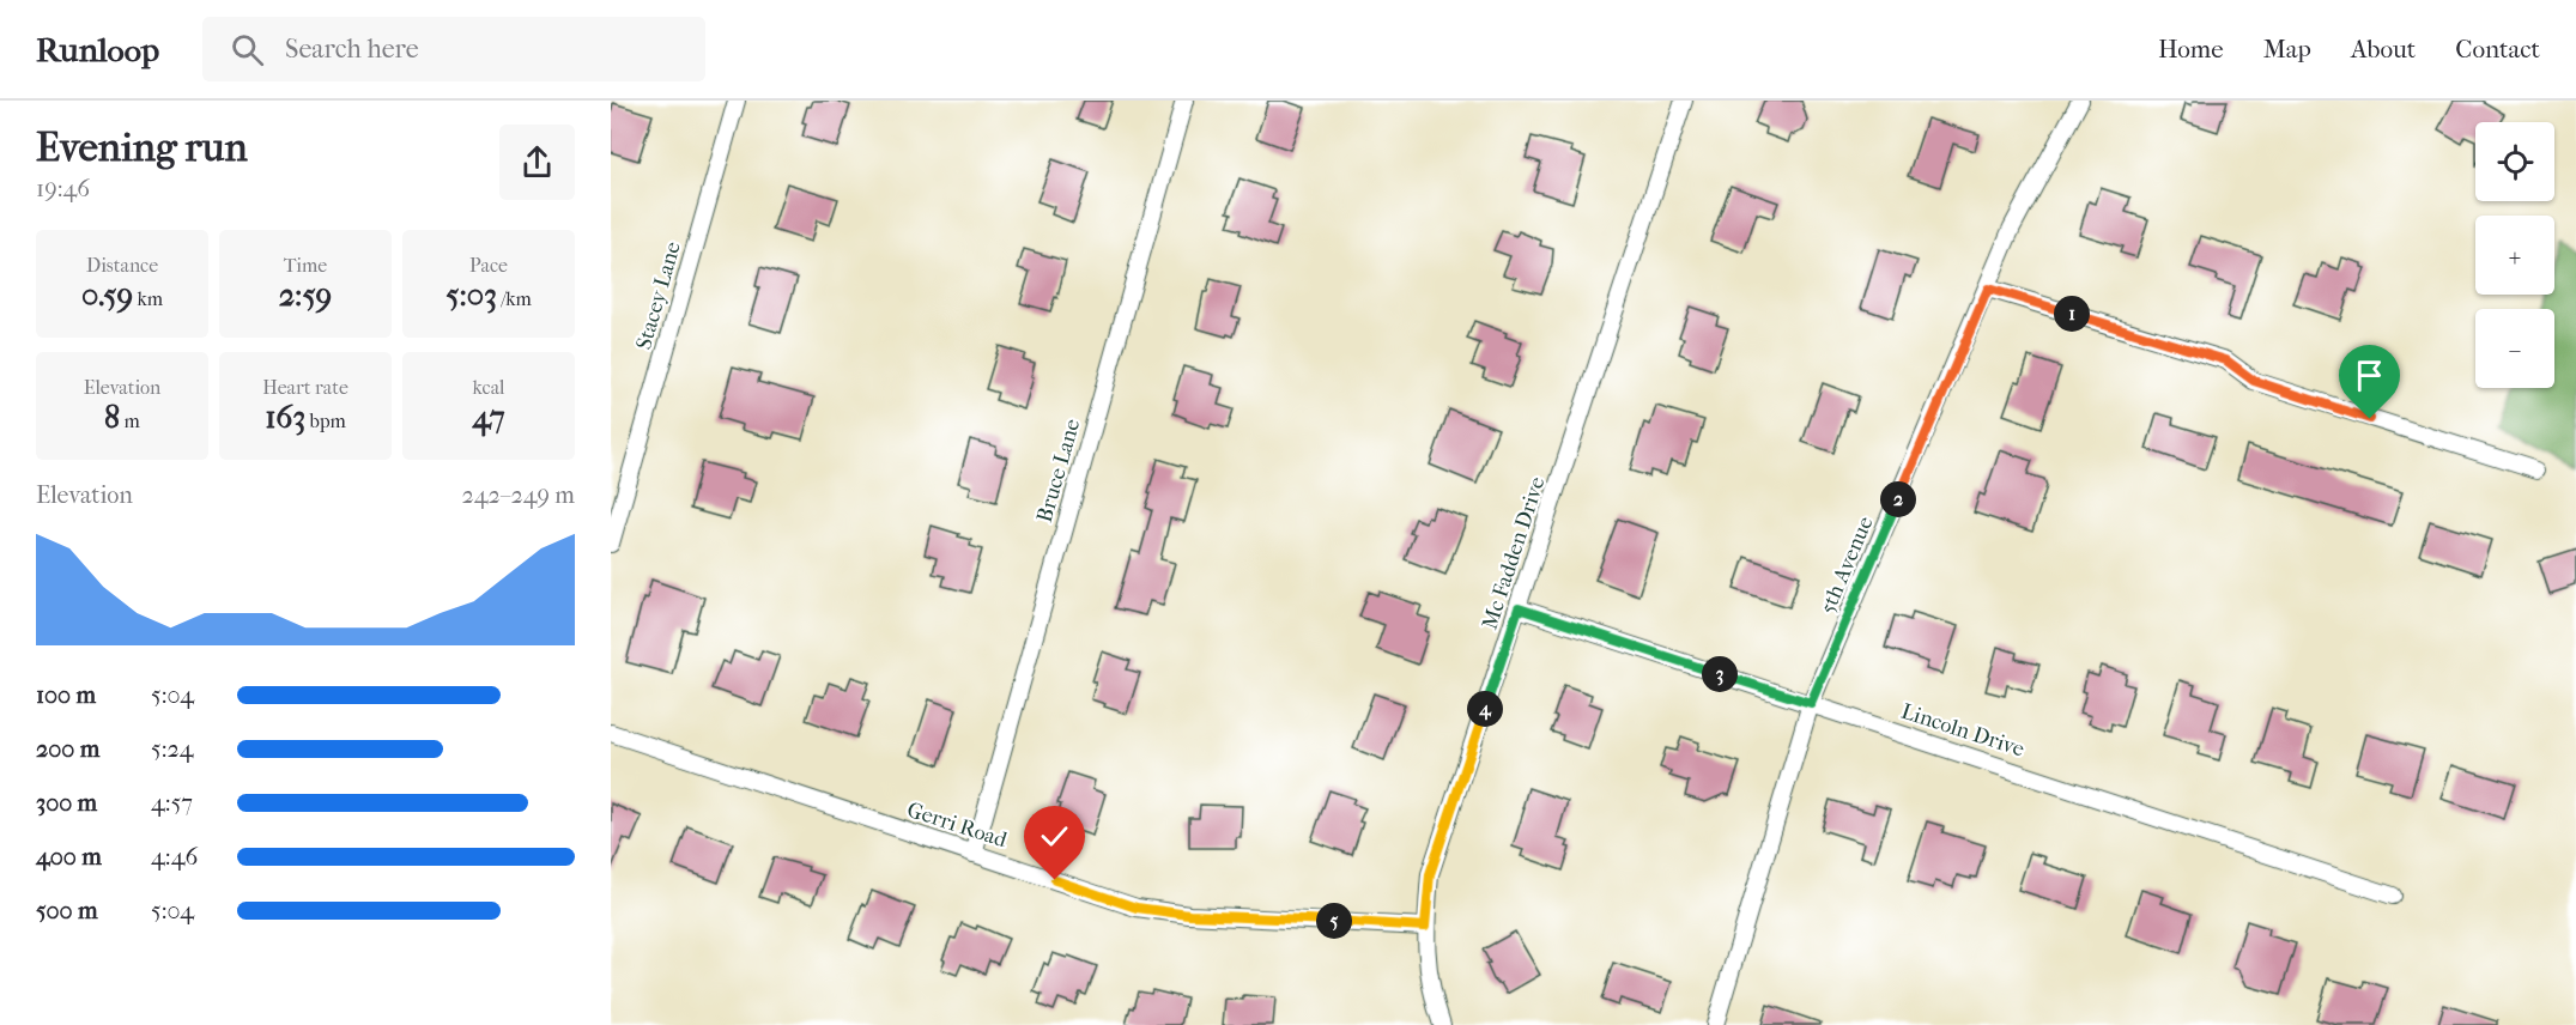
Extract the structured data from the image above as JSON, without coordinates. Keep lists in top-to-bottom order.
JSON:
{
  "streets": {
    "street": [
      "Stacey Lane",
      "Bruce Lane",
      "Mc Fadden Drive",
      "5th Avenue",
      "Lincoln Drive",
      "Gerri Road"
    ]
  },
  "crossings": [
    ["Bruce Lane", "Gerri Road"],
    ["Mc Fadden Drive", "Lincoln Drive"],
    ["Mc Fadden Drive", "Gerri Road"],
    ["5th Avenue", "Lincoln Drive"]
  ],
  "page": {
    "header": "Runloop",
    "search": "Search here",
    "nav": [
      "Home",
      "Map",
      "About",
      "Contact"
    ],
    "heading": ["Evening run", "19:46"],
    "map_buttons": ["+", "−"],
    "stats": [
      ["Distance", "0.59 km"],
      ["Time", "2:59"],
      ["Pace", "5:03 /km"],
      ["Elevation", "8 m"],
      ["Heart rate", "163 bpm"],
      ["kcal", "47"]
    ],
    "pins": [
      "1",
      "2",
      "3",
      "4",
      "5"
    ],
    "chart": ["Elevation", "242–249 m"],
    "list": [
      {
        "name": "100 m",
        "note": "5:04"
      },
      {
        "name": "200 m",
        "note": "5:24"
      },
      {
        "name": "300 m",
        "note": "4:57"
      },
      {
        "name": "400 m",
        "note": "4:46"
      },
      {
        "name": "500 m",
        "note": "5:04"
      }
    ]
  }
}
